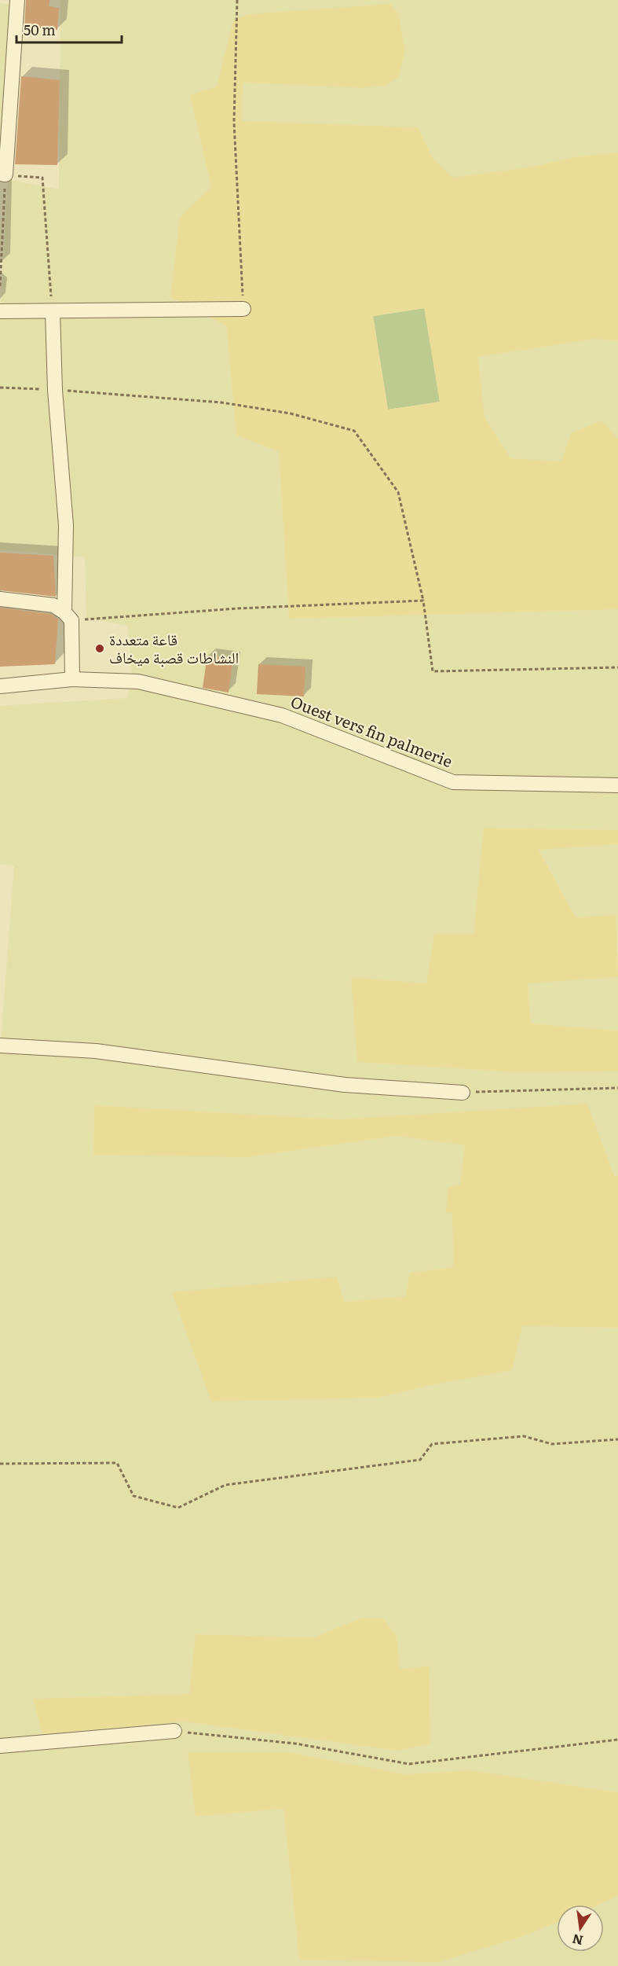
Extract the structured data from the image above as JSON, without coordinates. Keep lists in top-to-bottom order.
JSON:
{
  "streets": {
    "street": ["Ouest vers fin palmerie"]
  },
  "places": ["قاعة متعددة النشاطات قصبة ميخاف"],
  "scale_bar": "50 m",
  "north": "bottom"
}
